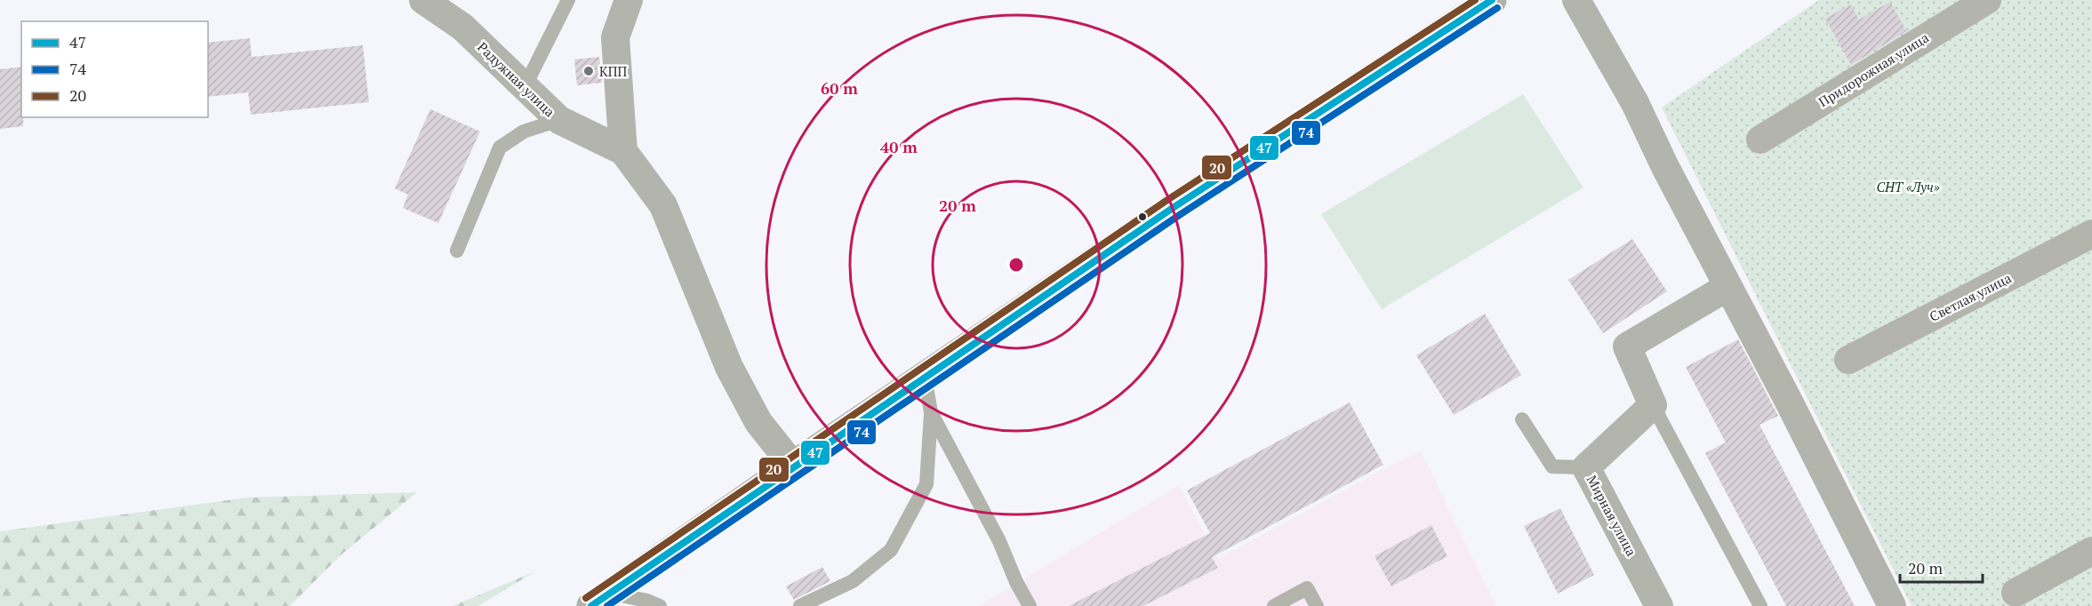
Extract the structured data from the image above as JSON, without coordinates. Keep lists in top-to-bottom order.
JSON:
{
  "streets": {
    "street": [
      "Придорожная улица",
      "Радужная улица",
      "Светлая улица",
      "Мирная улица"
    ]
  },
  "parks": ["СНТ «Луч»"],
  "places": ["КПП"],
  "lines": ["transit line 47", "transit line 20", "transit line 74"],
  "legend": ["47", "74", "20"],
  "scale_bar": "20 m",
  "rings": ["60 m", "40 m", "20 m"]
}
